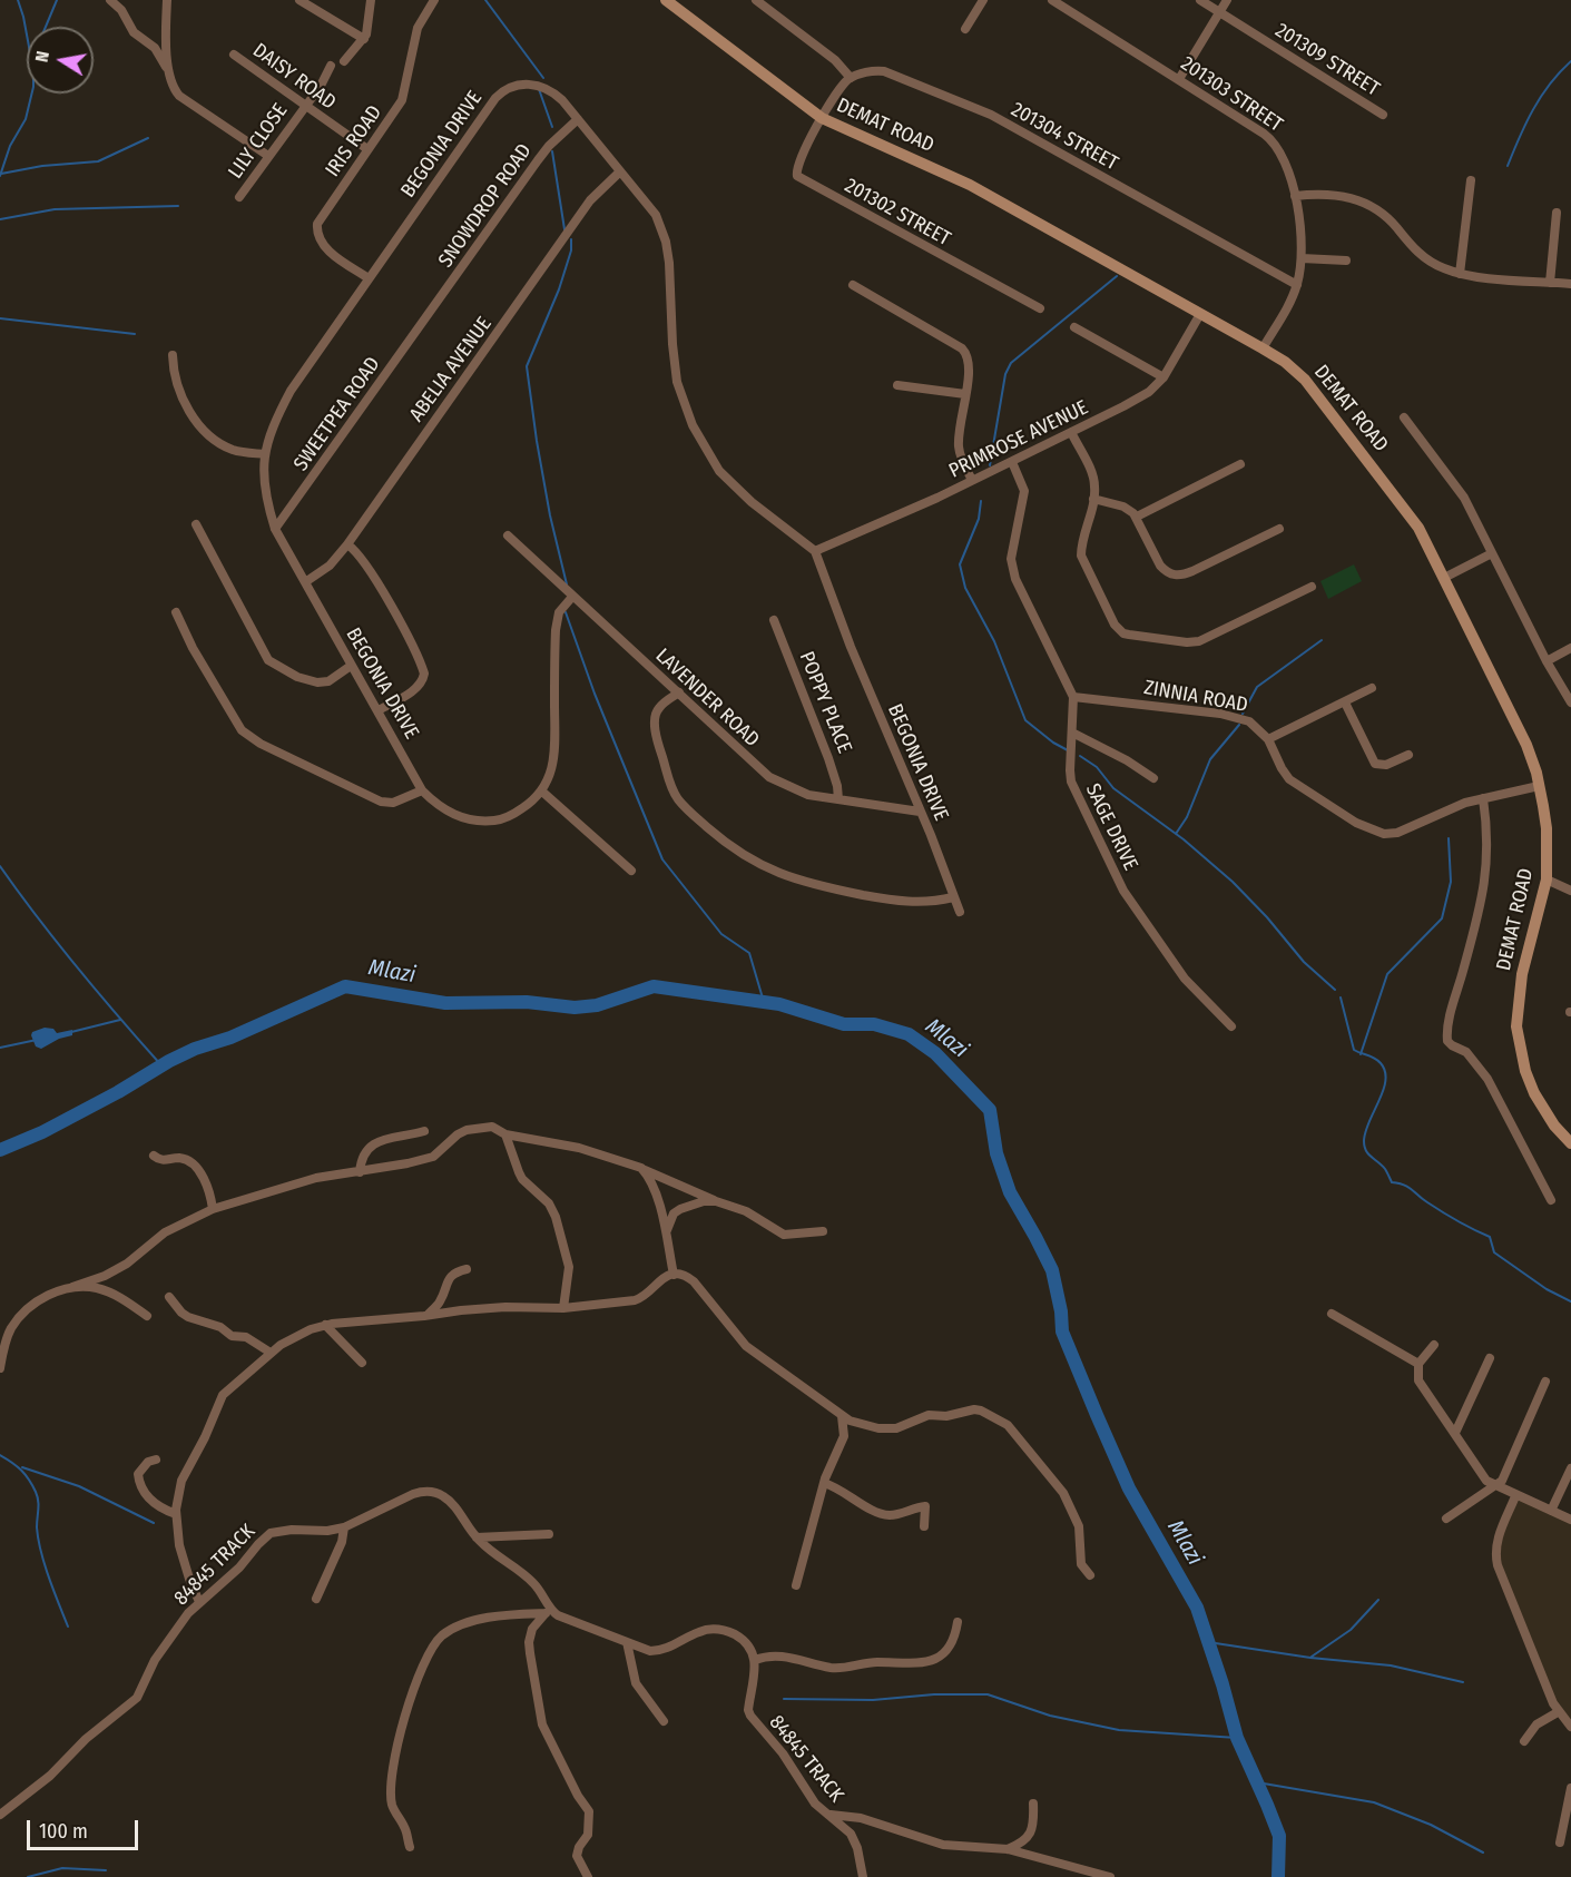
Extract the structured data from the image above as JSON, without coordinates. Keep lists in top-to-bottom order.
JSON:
{
  "streets": {
    "street": [
      "201309 STREET",
      "DAISY ROAD",
      "201303 STREET",
      "DEMAT ROAD",
      "201304 STREET",
      "LILY CLOSE",
      "IRIS ROAD",
      "BEGONIA DRIVE",
      "SNOWDROP ROAD",
      "201302 STREET",
      "ABELIA AVENUE",
      "SWEETPEA ROAD",
      "PRIMROSE AVENUE",
      "ZINNIA ROAD",
      "LAVENDER ROAD",
      "POPPY PLACE",
      "SAGE DRIVE",
      "84845 TRACK"
    ]
  },
  "crossings": [
    ["DAISY ROAD", "LILY CLOSE"],
    ["DAISY ROAD", "IRIS ROAD"],
    ["201303 STREET", "DEMAT ROAD"],
    ["201303 STREET", "201304 STREET"],
    ["DEMAT ROAD", "201302 STREET"],
    ["DEMAT ROAD", "PRIMROSE AVENUE"],
    ["DEMAT ROAD", "ZINNIA ROAD"],
    ["IRIS ROAD", "BEGONIA DRIVE"],
    ["BEGONIA DRIVE", "SNOWDROP ROAD"],
    ["BEGONIA DRIVE", "ABELIA AVENUE"],
    ["BEGONIA DRIVE", "SWEETPEA ROAD"],
    ["BEGONIA DRIVE", "PRIMROSE AVENUE"],
    ["BEGONIA DRIVE", "LAVENDER ROAD"],
    ["SNOWDROP ROAD", "SWEETPEA ROAD"],
    ["PRIMROSE AVENUE", "SAGE DRIVE"],
    ["ZINNIA ROAD", "SAGE DRIVE"],
    ["LAVENDER ROAD", "POPPY PLACE"]
  ],
  "water": ["Mlazi"],
  "scale_bar": "100 m",
  "north": "left"
}
